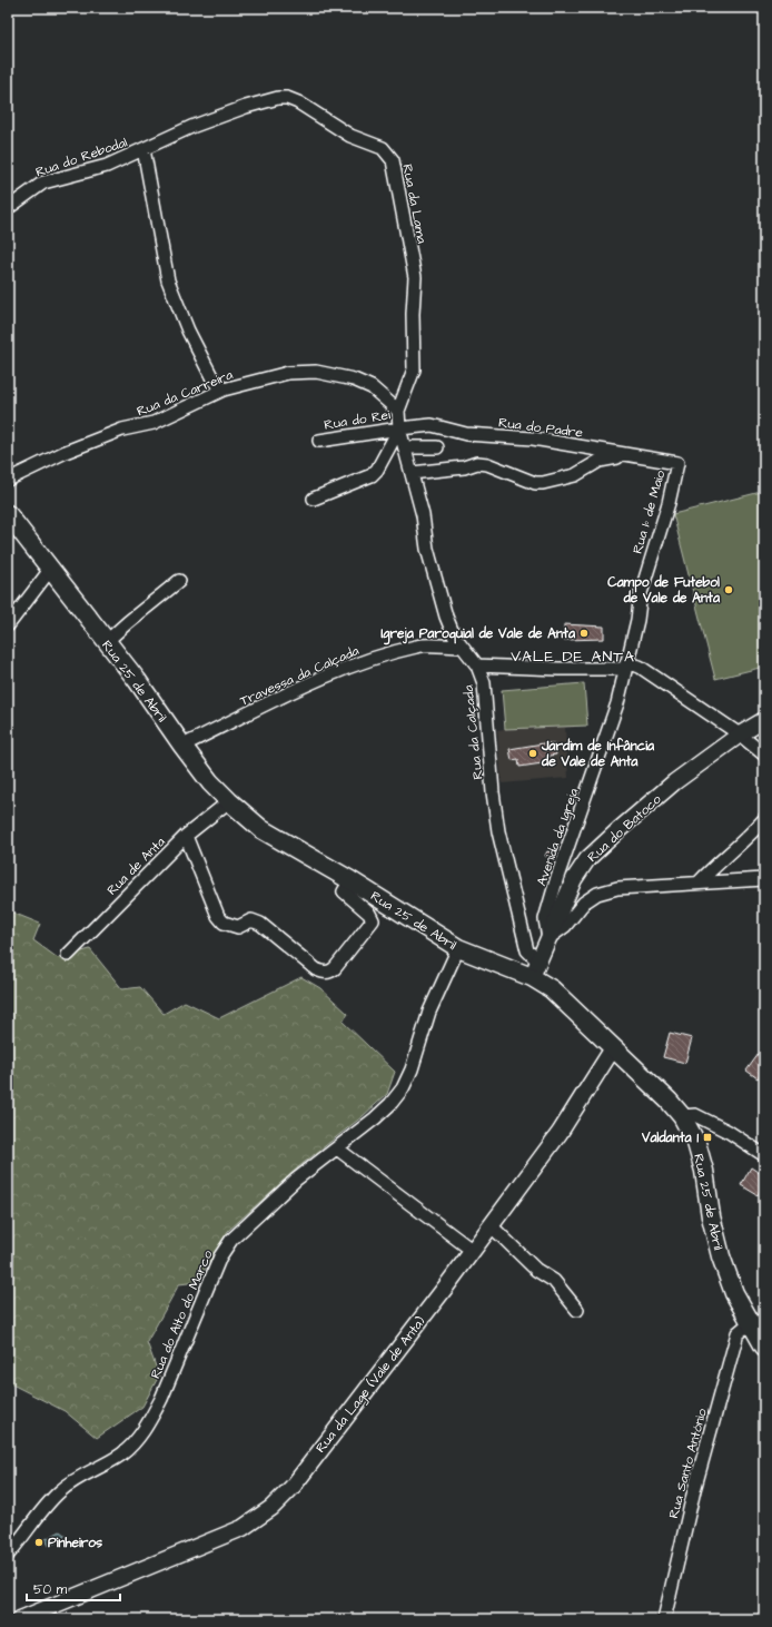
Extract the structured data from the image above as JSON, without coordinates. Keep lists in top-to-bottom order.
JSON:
{
  "streets": {
    "main road": ["Rua 25 de Abril"],
    "street": [
      "Rua do Rebodal",
      "Rua da Lama",
      "Rua da Carreira",
      "Rua do Rei",
      "Rua do Padre",
      "Rua 1º de Maio",
      "Travessa da Calçada",
      "Rua da Calçada",
      "Rua do Batoco",
      "Avenida da Igreja",
      "Rua de Anta",
      "Rua do Alto do Marco",
      "Rua da Lage (Vale de Anta)",
      "Rua Santo António"
    ]
  },
  "crossings": [
    ["Rua do Rebodal", "Rua da Lama"],
    ["Rua da Lama", "Rua da Carreira"],
    ["Rua da Lama", "Rua da Calçada"],
    ["Rua da Carreira", "Rua da Calçada"],
    ["Rua do Rei", "Rua do Padre"],
    ["Rua do Rei", "Rua da Calçada"],
    ["Rua do Padre", "Rua 1º de Maio"],
    ["Rua do Padre", "Rua da Calçada"],
    ["Rua 1º de Maio", "Avenida da Igreja"],
    ["Travessa da Calçada", "Rua 25 de Abril"],
    ["Travessa da Calçada", "Rua da Calçada"],
    ["Rua 25 de Abril", "Rua da Calçada"],
    ["Rua 25 de Abril", "Rua do Batoco"],
    ["Rua 25 de Abril", "Rua de Anta"],
    ["Rua 25 de Abril", "Rua do Alto do Marco"],
    ["Rua 25 de Abril", "Rua da Lage (Vale de Anta)"],
    ["Rua 25 de Abril", "Rua Santo António"],
    ["Rua da Calçada", "Rua do Batoco"],
    ["Rua do Batoco", "Avenida da Igreja"]
  ],
  "districts": ["VALE DE ANTA"],
  "places": {
    "other": [
      "Campo de Futebol de Vale de Anta",
      "Igreja Paroquial de Vale de Anta",
      "Jardim de Infância de Vale de Anta",
      "Pinheiros"
    ],
    "transit": ["Valdanta 1"]
  },
  "scale_bar": "50 m"
}
